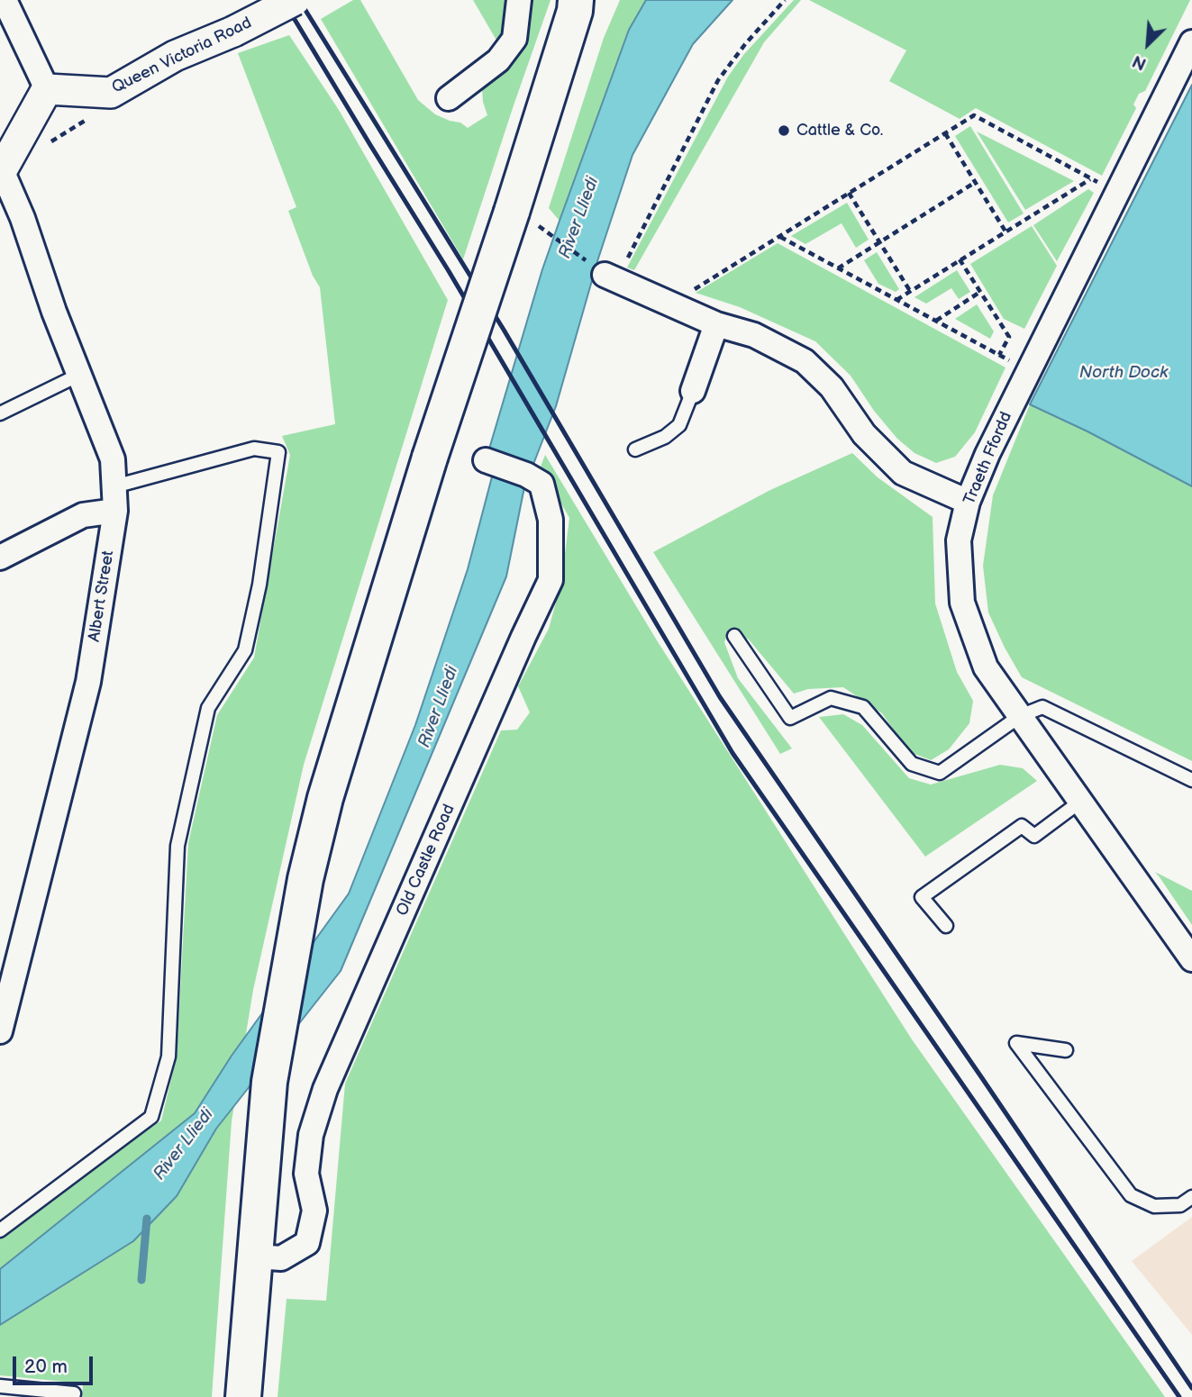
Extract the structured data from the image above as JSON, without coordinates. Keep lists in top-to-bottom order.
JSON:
{
  "streets": {
    "street": [
      "Queen Victoria Road",
      "Traeth Ffordd",
      "Albert Street",
      "Old Castle Road"
    ]
  },
  "water": ["River Lliedi", "North Dock"],
  "places": ["Cattle & Co."],
  "scale_bar": "20 m",
  "north": "bottom left"
}
